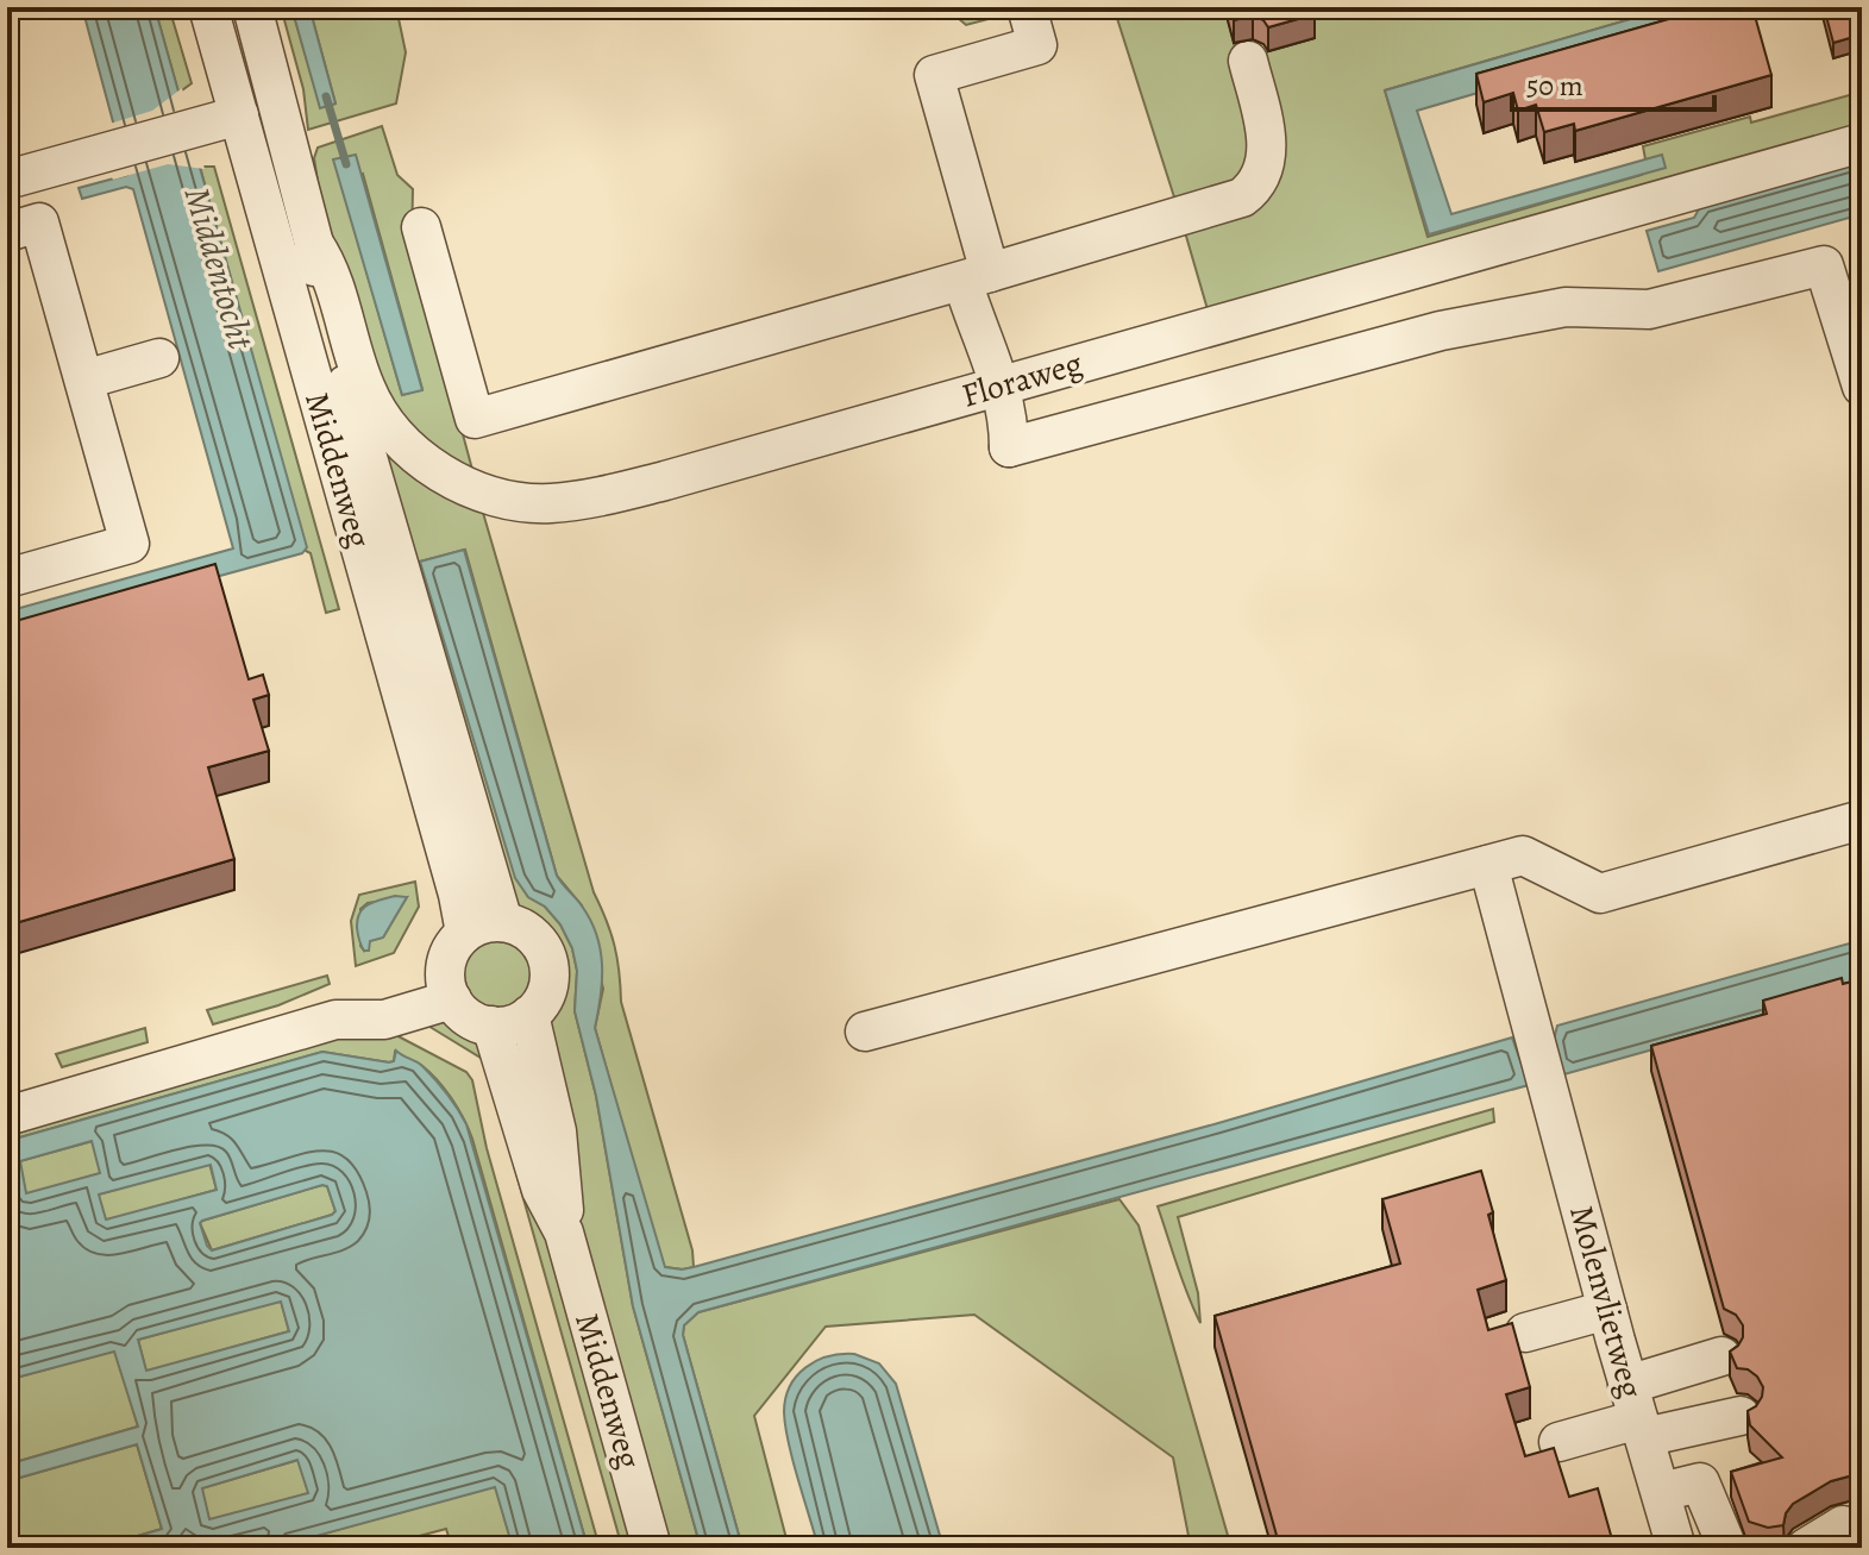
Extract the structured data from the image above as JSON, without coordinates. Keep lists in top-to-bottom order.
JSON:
{
  "streets": {
    "street": ["Floraweg", "Middenweg", "Molenvlietweg"]
  },
  "crossings": [
    ["Floraweg", "Middenweg"]
  ],
  "water": ["Middentocht"],
  "scale_bar": "50 m"
}
